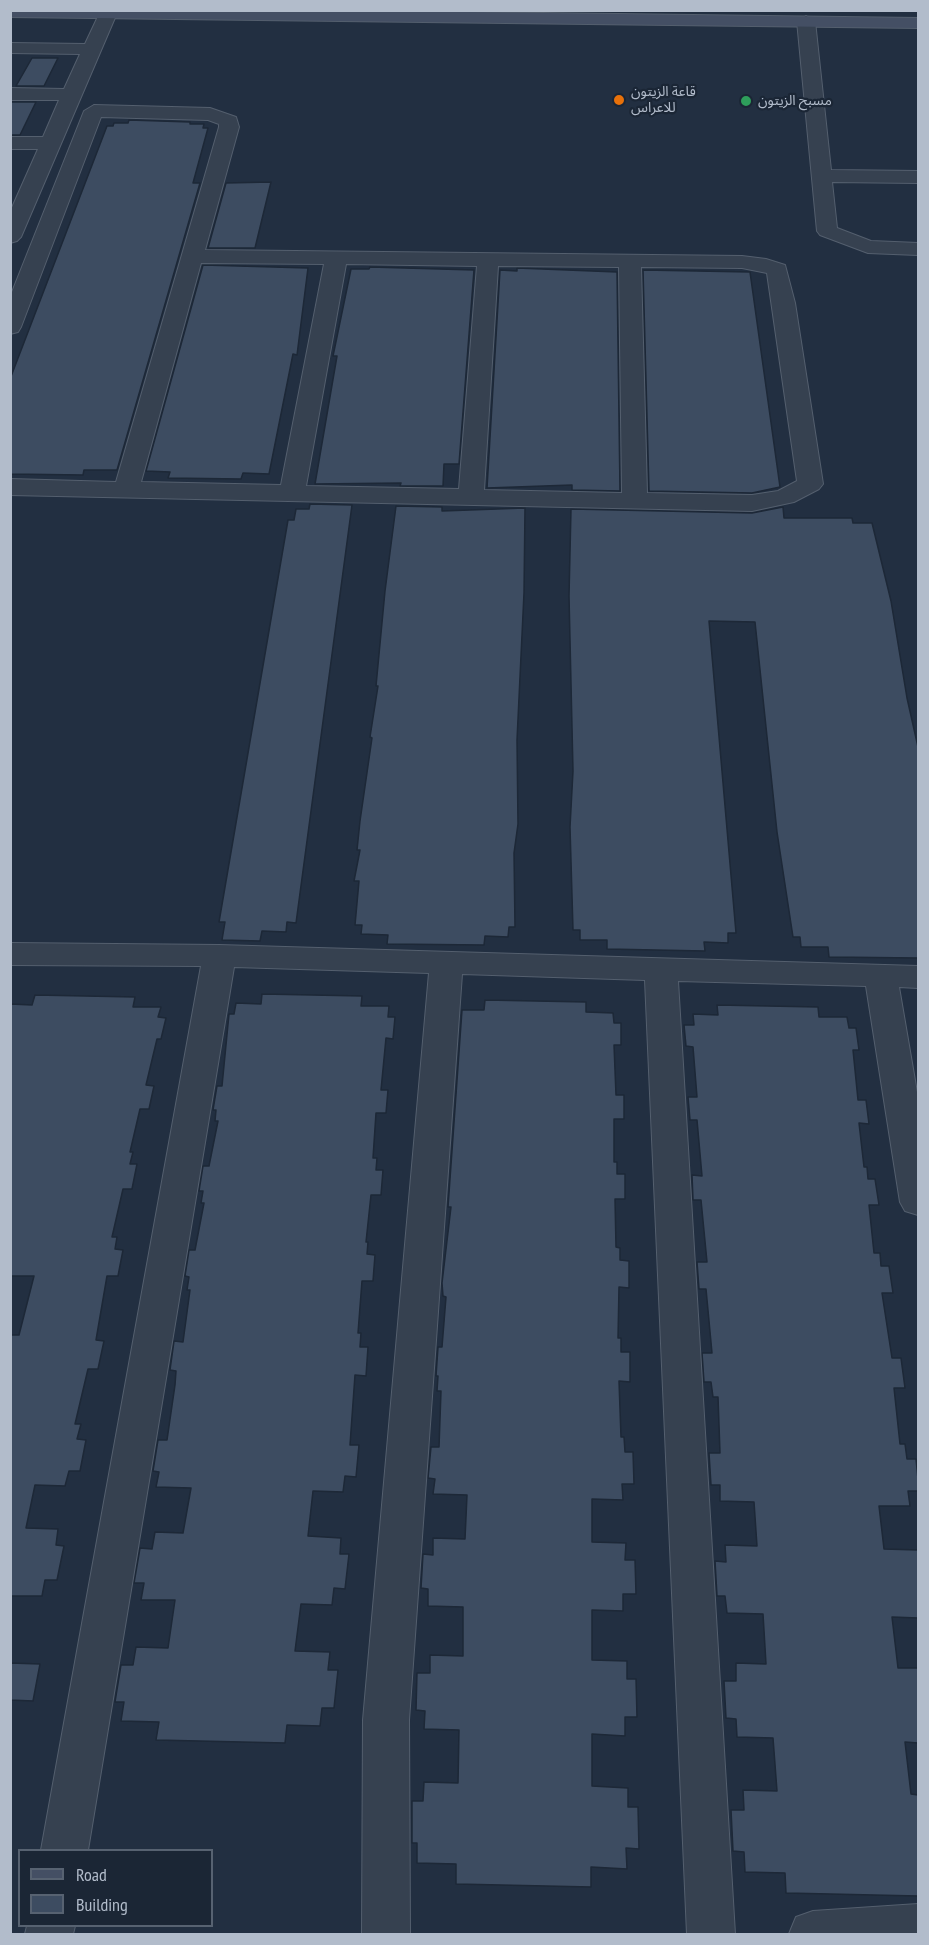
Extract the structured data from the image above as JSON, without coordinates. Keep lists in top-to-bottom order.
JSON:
{
  "places": ["قاعة الزيتون للاعراس", "مسبح الزيتون"],
  "legend": ["Road", "Building"]
}
